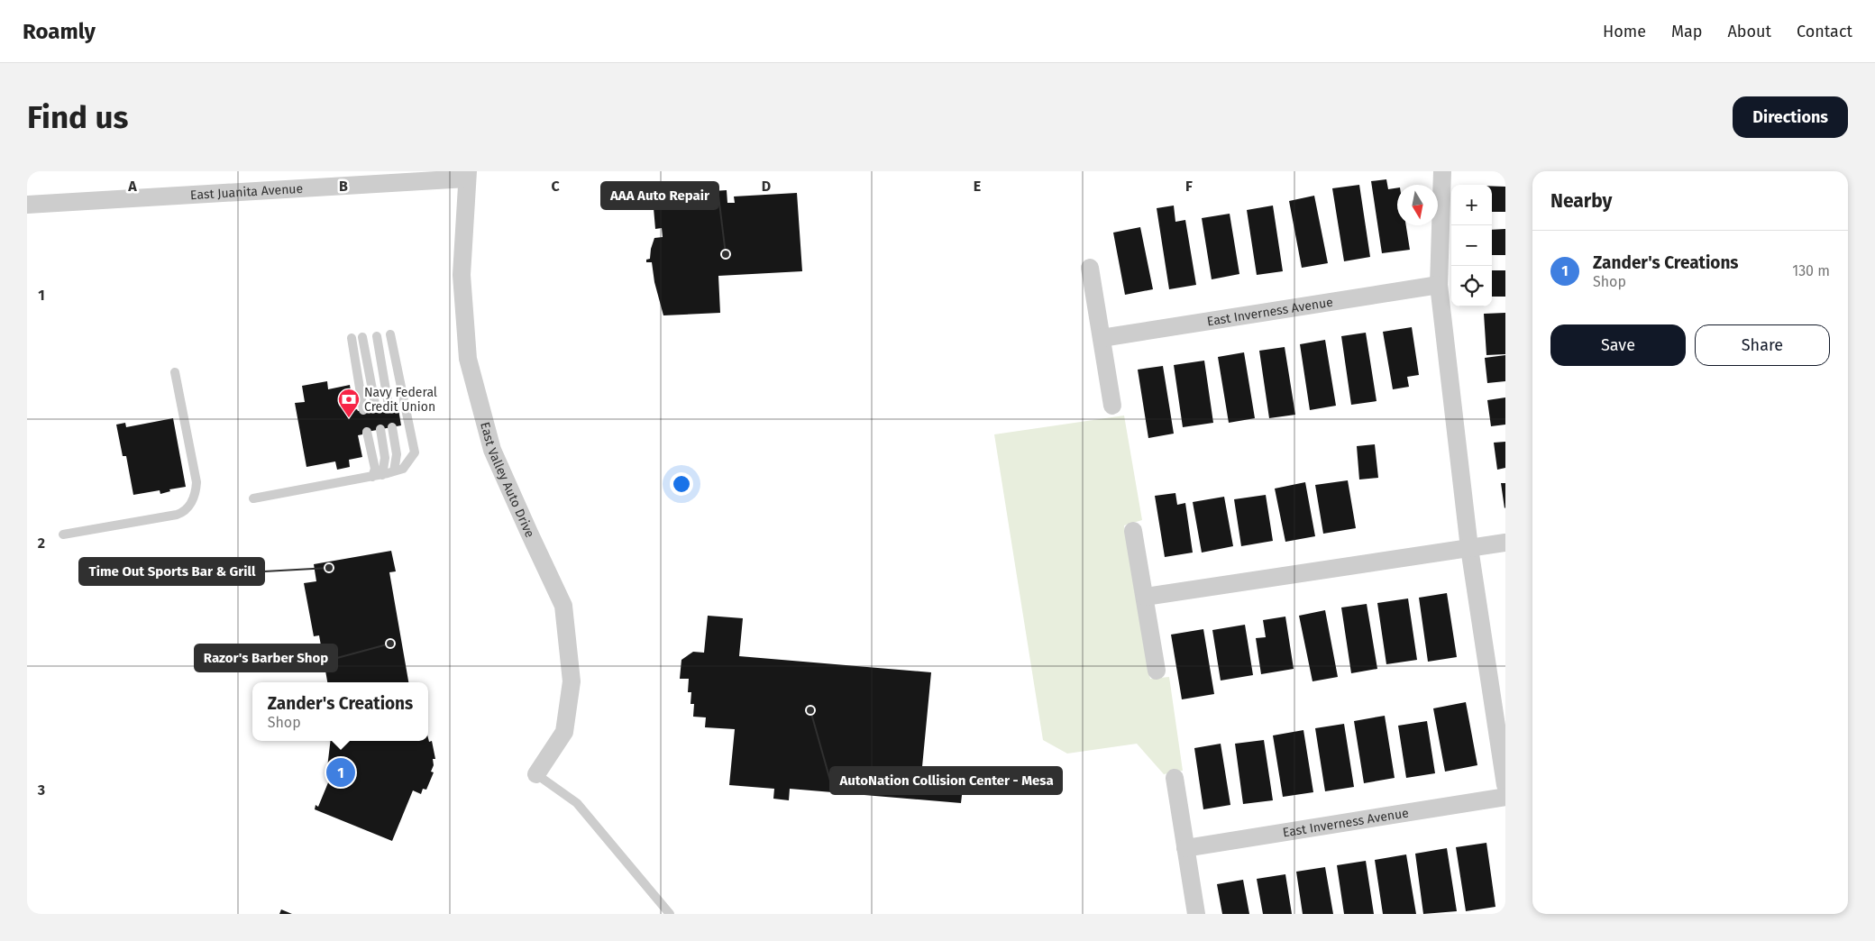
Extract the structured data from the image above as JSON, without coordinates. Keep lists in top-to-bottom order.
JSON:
{
  "streets": {
    "street": ["East Juanita Avenue", "East Inverness Avenue", "East Valley Auto Drive"]
  },
  "crossings": [
    ["East Juanita Avenue", "East Valley Auto Drive"]
  ],
  "places": {
    "other": [
      "AAA Auto Repair",
      "Time Out Sports Bar & Grill",
      "Razor's Barber Shop",
      "AutoNation Collision Center - Mesa"
    ],
    "bank": ["Navy Federal Credit Union"]
  },
  "north": "bottom",
  "page": {
    "header": "Roamly",
    "nav": [
      "Home",
      "Map",
      "About",
      "Contact"
    ],
    "buttons": [
      "Directions",
      ["Save", "Share"]
    ],
    "title": "Find us",
    "heading": "Nearby",
    "map_buttons": ["+", "−"],
    "list": [
      {
        "mark": "1",
        "name": "Zander's Creations",
        "note": "Shop",
        "value": "130 m"
      }
    ],
    "popup": ["Zander's Creations", "Shop"],
    "pins": "1"
  },
  "grid": {
    "columns": [
      "A",
      "B",
      "C",
      "D",
      "E",
      "F"
    ],
    "rows": ["1", "2", "3"]
  }
}
